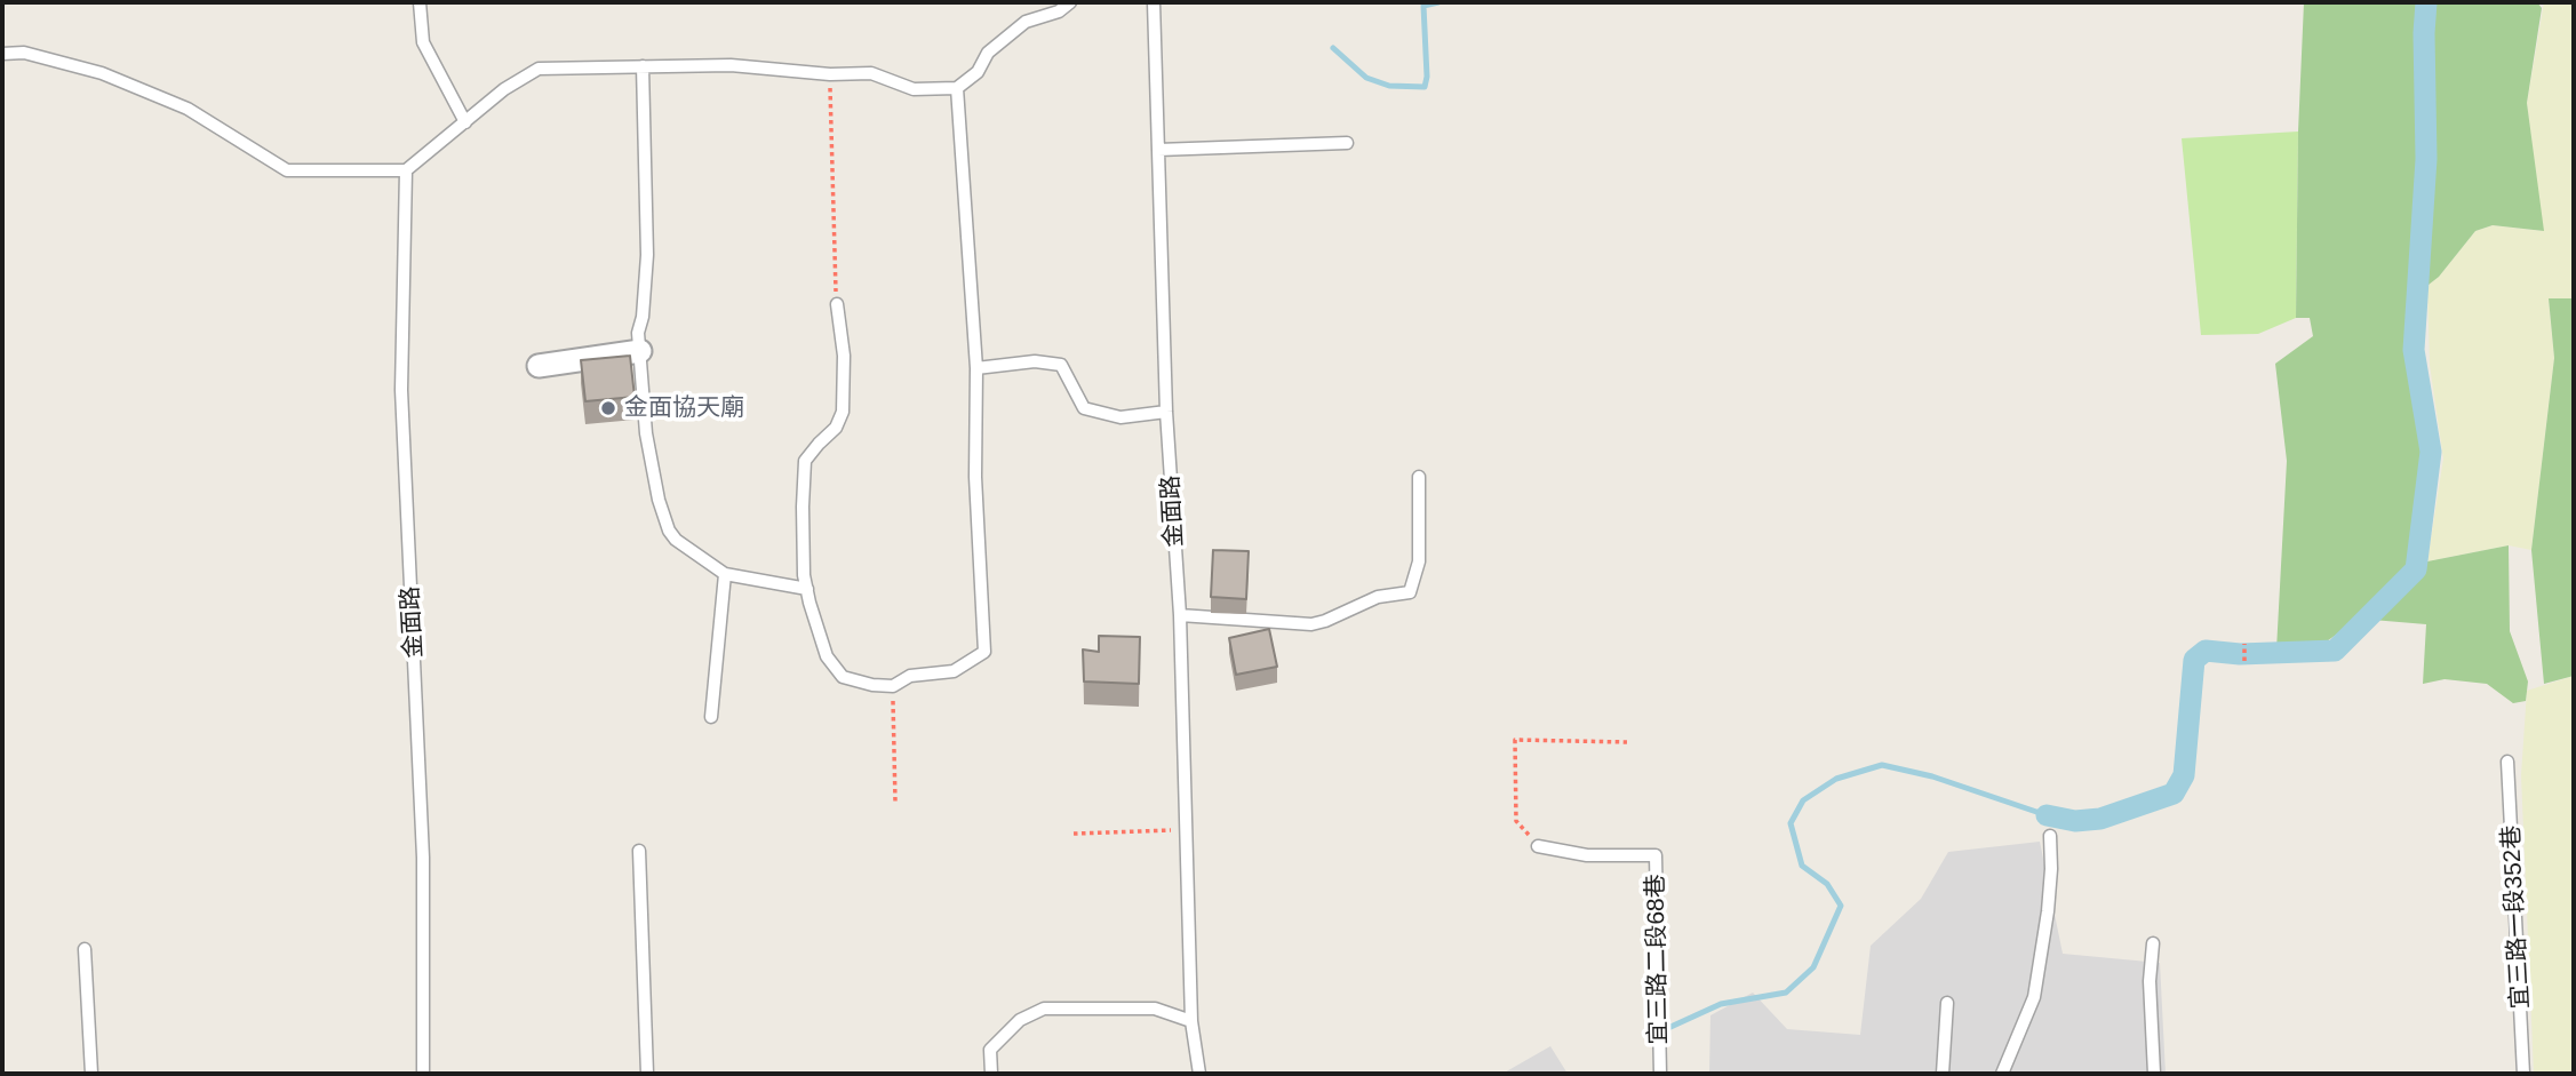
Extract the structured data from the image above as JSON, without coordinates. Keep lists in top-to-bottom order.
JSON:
{
  "streets": {
    "lane": ["金面路", "宜三路一段352巷", "宜三路二段68巷"]
  },
  "places": ["金面協天廟"]
}
